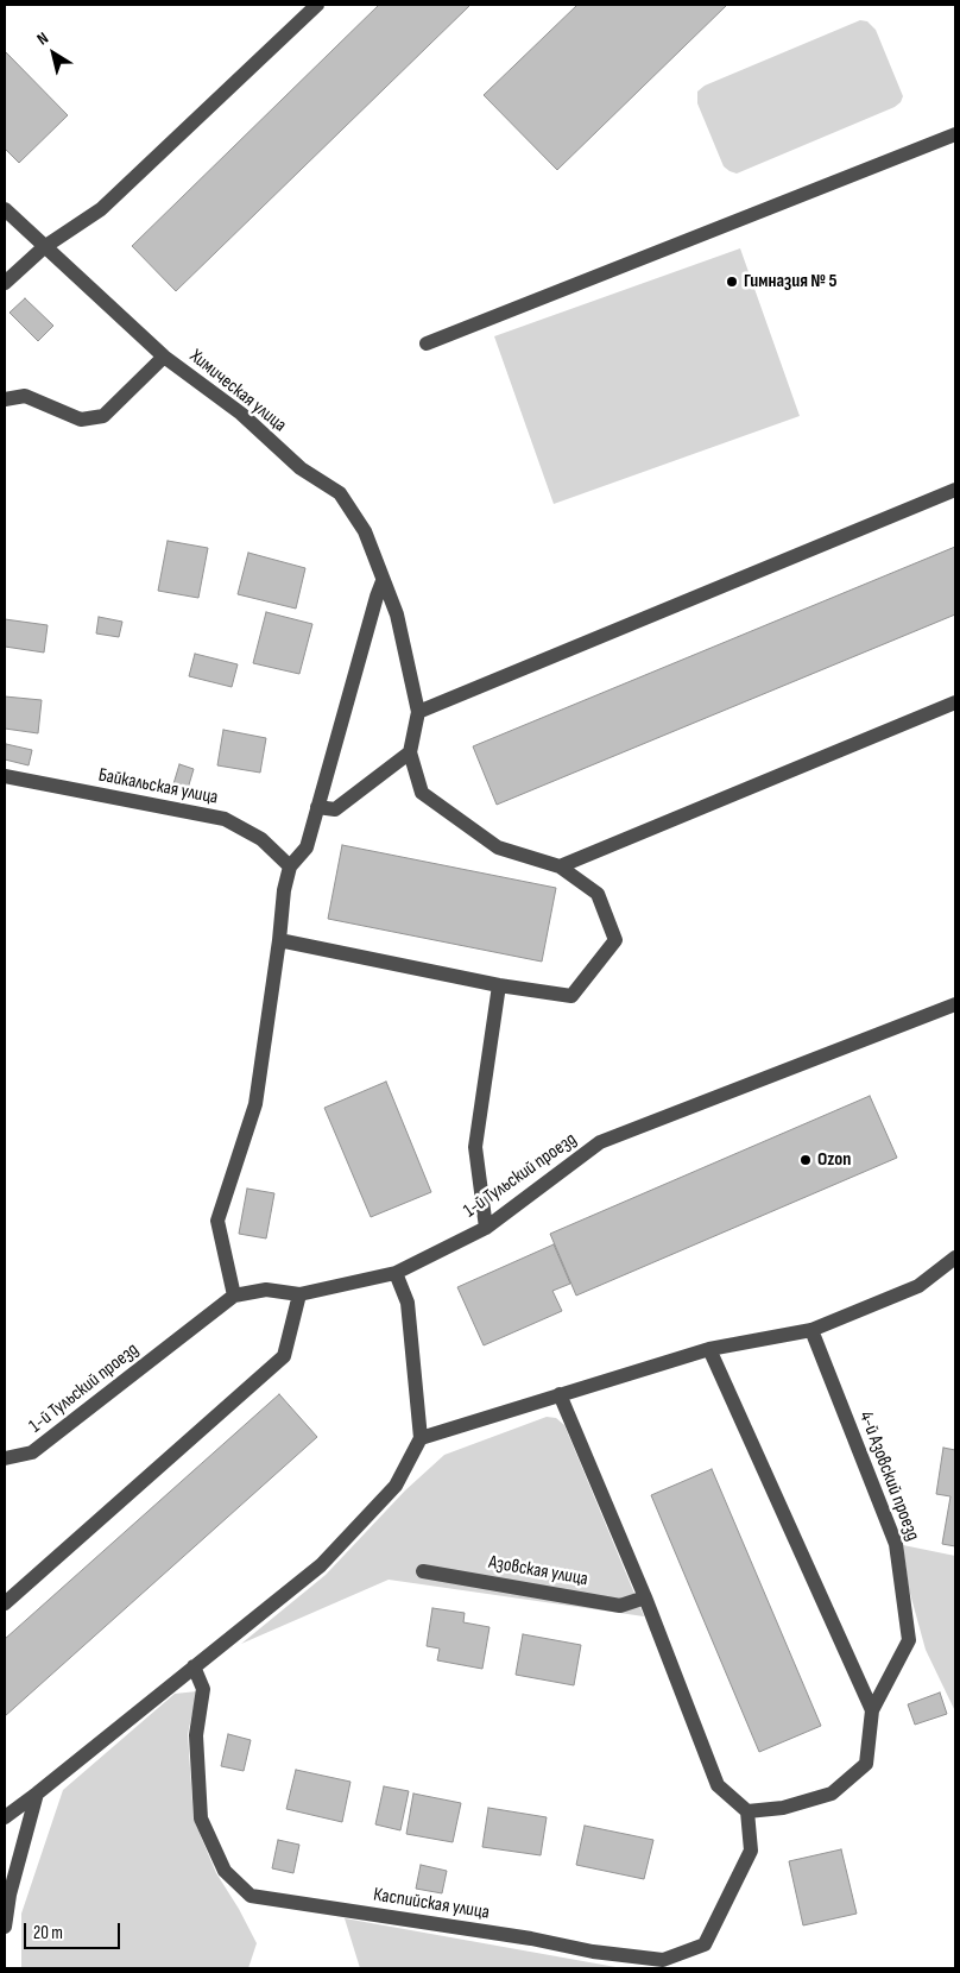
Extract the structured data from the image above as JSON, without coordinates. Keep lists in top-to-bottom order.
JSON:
{
  "streets": {
    "street": [
      "Химическая улица",
      "Байкальская улица",
      "1-й Тульский проезд",
      "4-й Азовский проезд",
      "Азовская улица",
      "Каспийская улица"
    ]
  },
  "places": ["Гимназия № 5", "Ozon"],
  "scale_bar": "20 m",
  "north": "top left"
}
